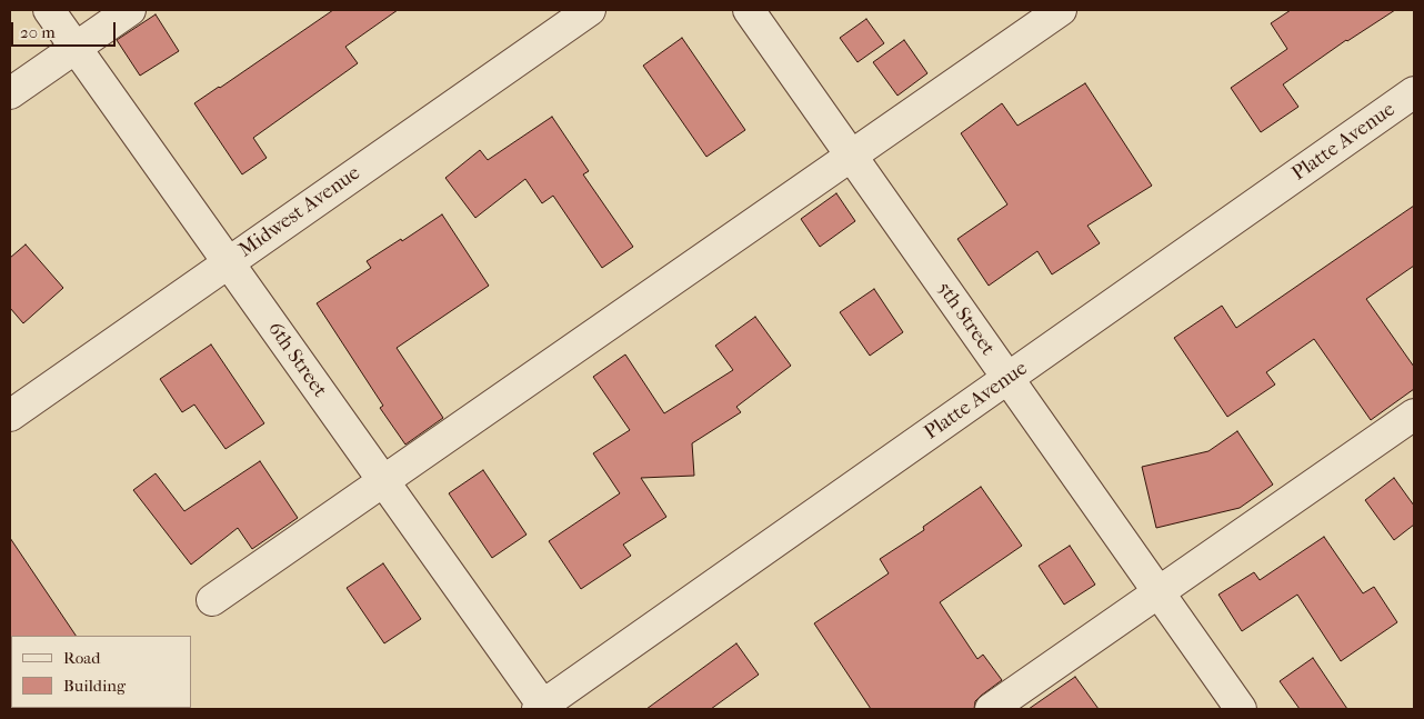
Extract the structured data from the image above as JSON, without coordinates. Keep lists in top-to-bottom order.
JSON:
{
  "streets": {
    "street": [
      "Platte Avenue",
      "Midwest Avenue",
      "5th Street",
      "6th Street"
    ]
  },
  "crossings": [
    ["Platte Avenue", "5th Street"],
    ["Platte Avenue", "6th Street"],
    ["Midwest Avenue", "6th Street"]
  ],
  "legend": ["Road", "Building"],
  "scale_bar": "20 m"
}
